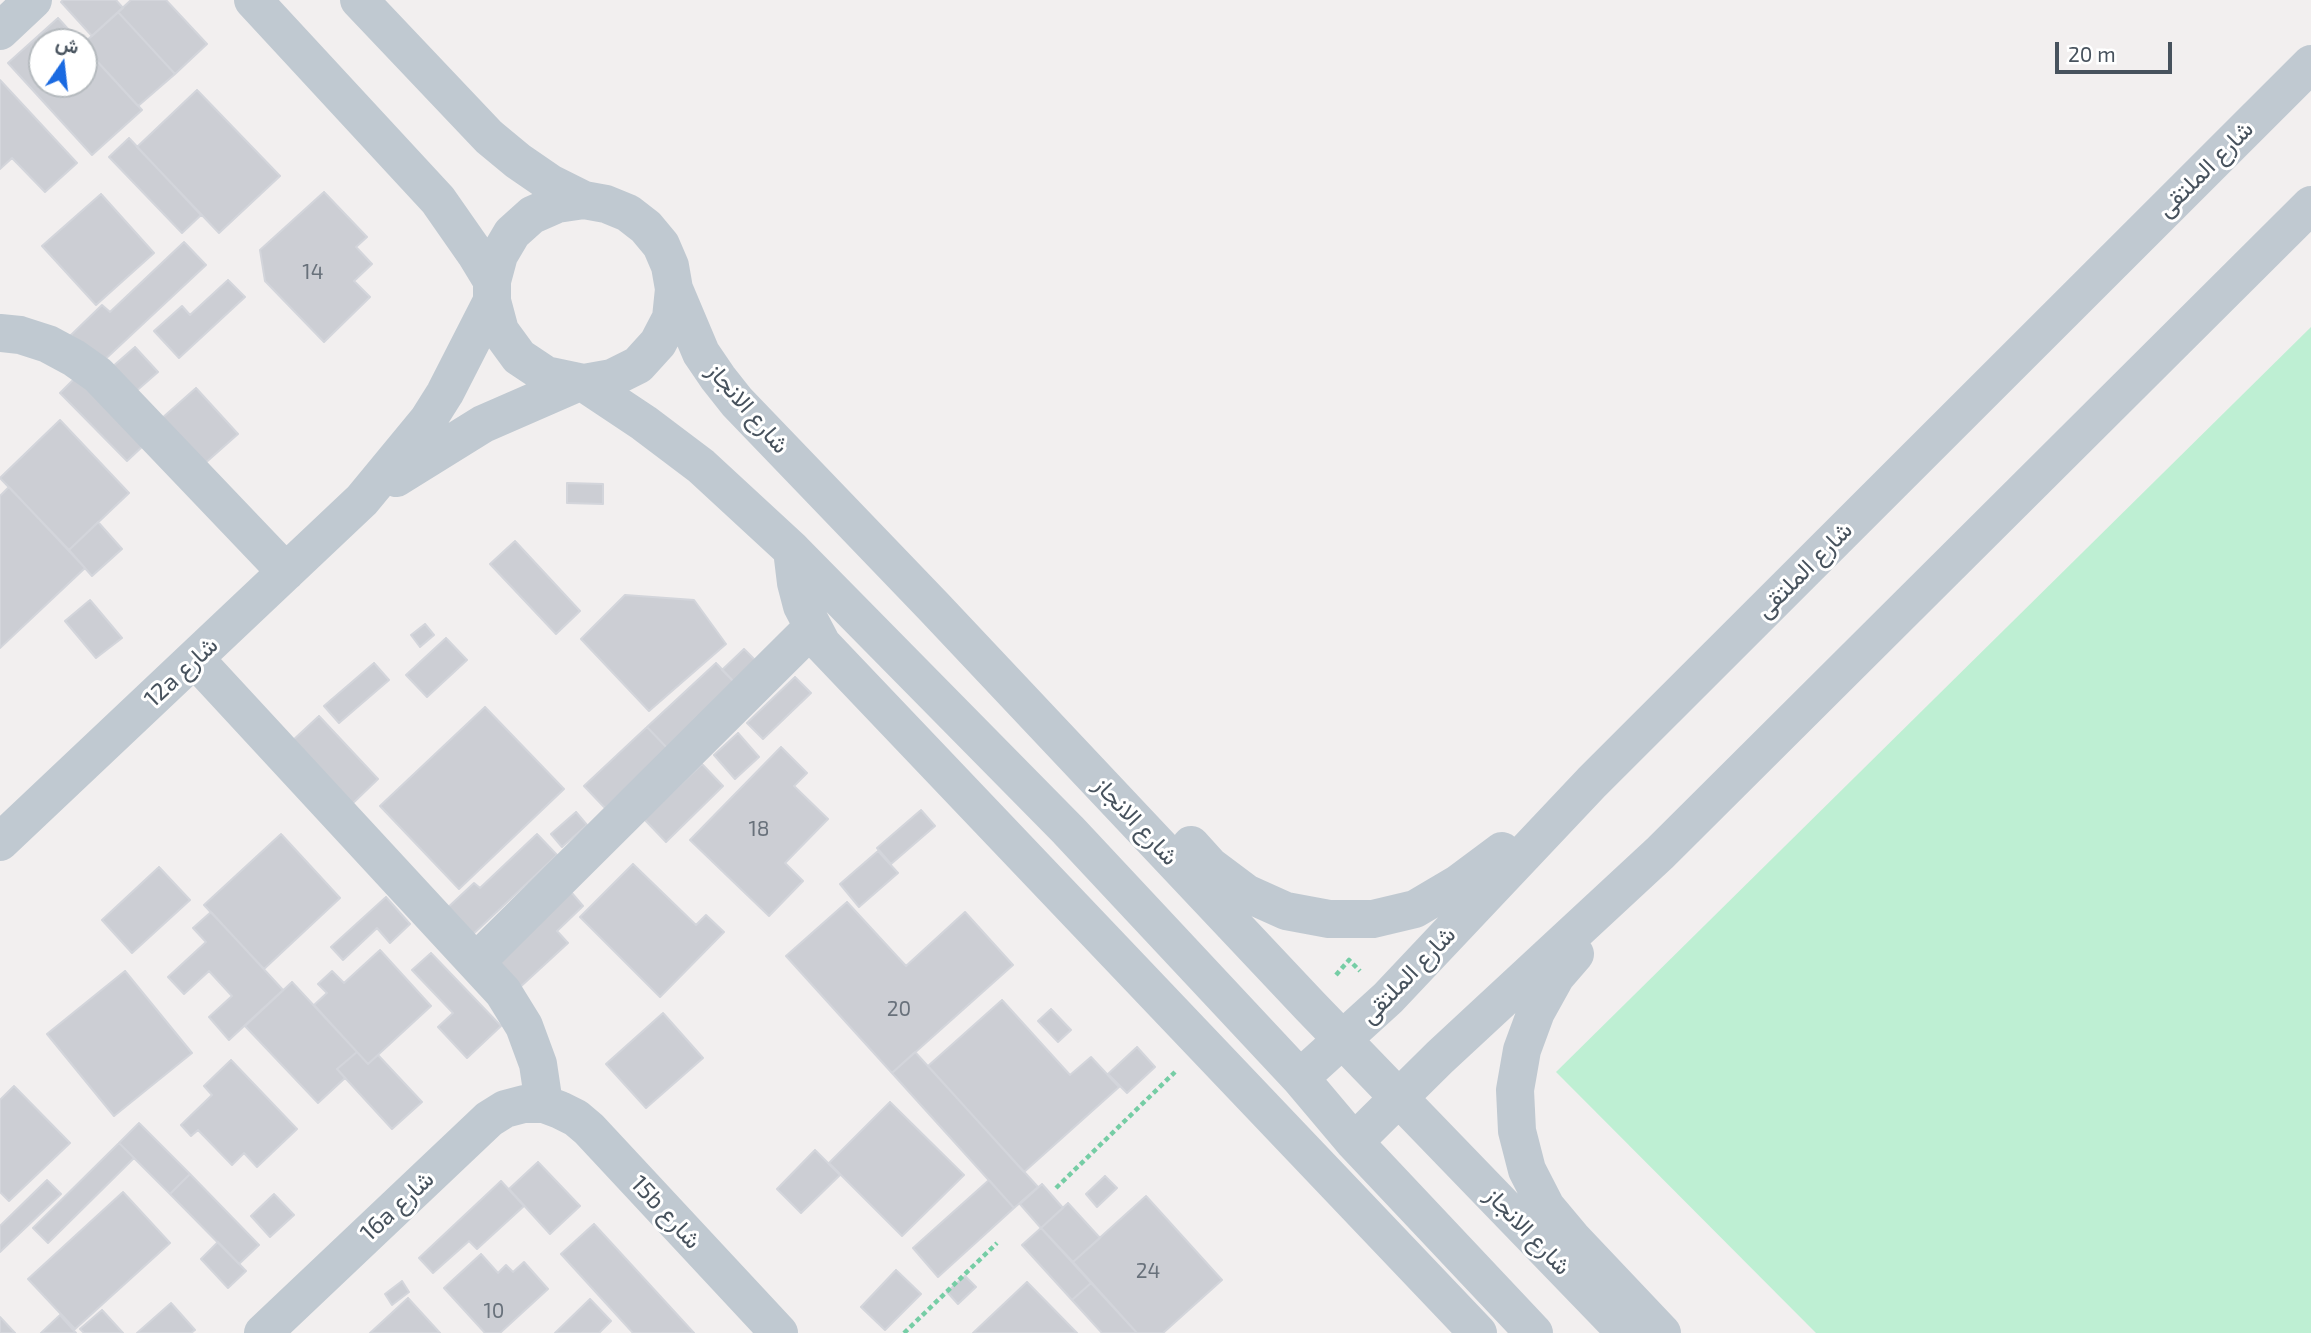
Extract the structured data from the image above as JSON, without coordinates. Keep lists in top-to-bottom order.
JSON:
{
  "streets": {
    "street": [
      "شارع الملتقى",
      "شارع الانجاز",
      "12a شارع",
      "16a شارع",
      "15b شارع"
    ]
  },
  "crossings": [
    ["شارع الملتقى", "شارع الانجاز"],
    ["شارع الانجاز", "12a شارع"],
    ["16a شارع", "15b شارع"]
  ],
  "house_numbers": [
    "14",
    "18",
    "20",
    "24",
    "10"
  ],
  "scale_bar": "20 m",
  "north": "top"
}
